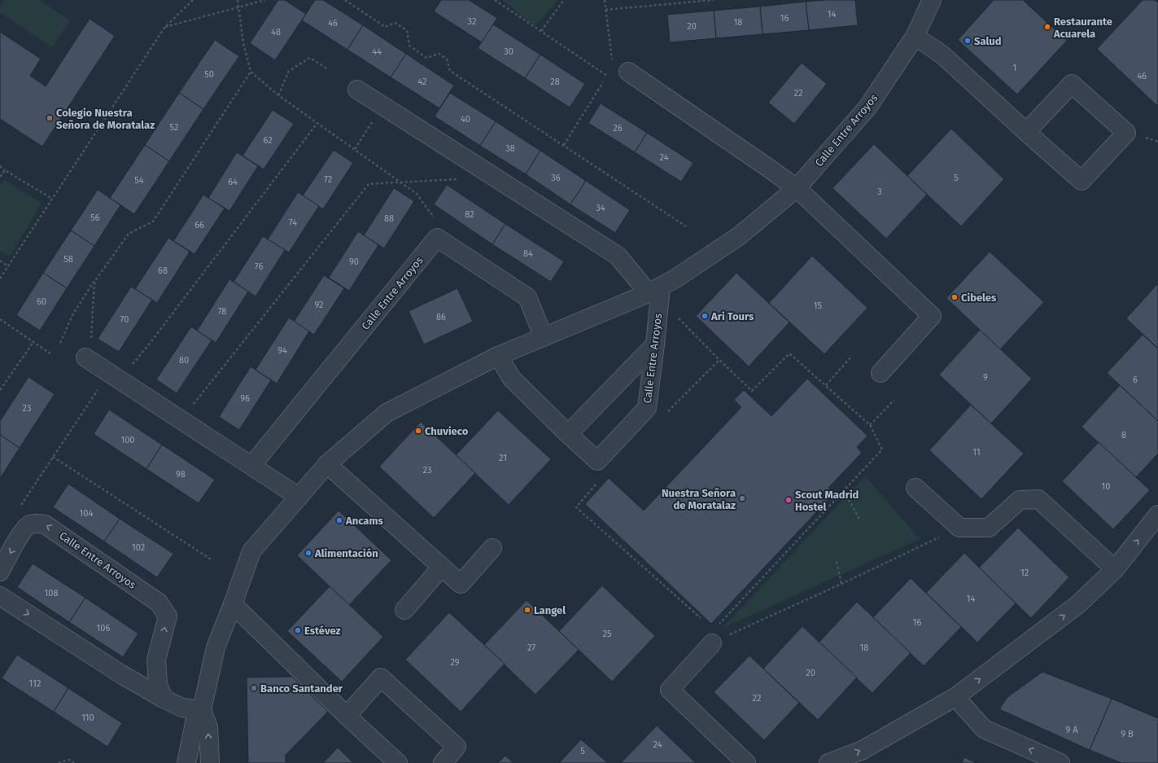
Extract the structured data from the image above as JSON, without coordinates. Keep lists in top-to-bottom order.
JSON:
{
  "streets": {
    "street": ["Calle Entre Arroyos"]
  },
  "places": [
    "Restaurante Acuarela",
    "Salud",
    "Colegio Nuestra Señora de Moratalaz",
    "Cibeles",
    "Ari Tours",
    "Chuvieco",
    "Nuestra Señora de Moratalaz",
    "Scout Madrid Hostel",
    "Ancams",
    "Alimentación",
    "Langel",
    "Estévez",
    "Banco Santander"
  ],
  "house_numbers": [
    "14",
    "16",
    "32",
    "18",
    "46",
    "20",
    "48",
    "44",
    "30",
    "1",
    "50",
    "46",
    "42",
    "28",
    "22",
    "40",
    "52",
    "26",
    "62",
    "38",
    "24",
    "36",
    "5",
    "72",
    "54",
    "64",
    "3",
    "34",
    "82",
    "56",
    "88",
    "74",
    "66",
    "84",
    "58",
    "90",
    "76",
    "68",
    "60",
    "92",
    "15",
    "78",
    "86",
    "70",
    "94",
    "80",
    "9",
    "6",
    "96",
    "23",
    "8",
    "100",
    "11",
    "21",
    "23",
    "98",
    "10",
    "104",
    "102",
    "12",
    "108",
    "14",
    "16",
    "106",
    "25",
    "27",
    "18",
    "29",
    "20",
    "112",
    "22",
    "110",
    "9 A",
    "9 B",
    "24",
    "5"
  ]
}
